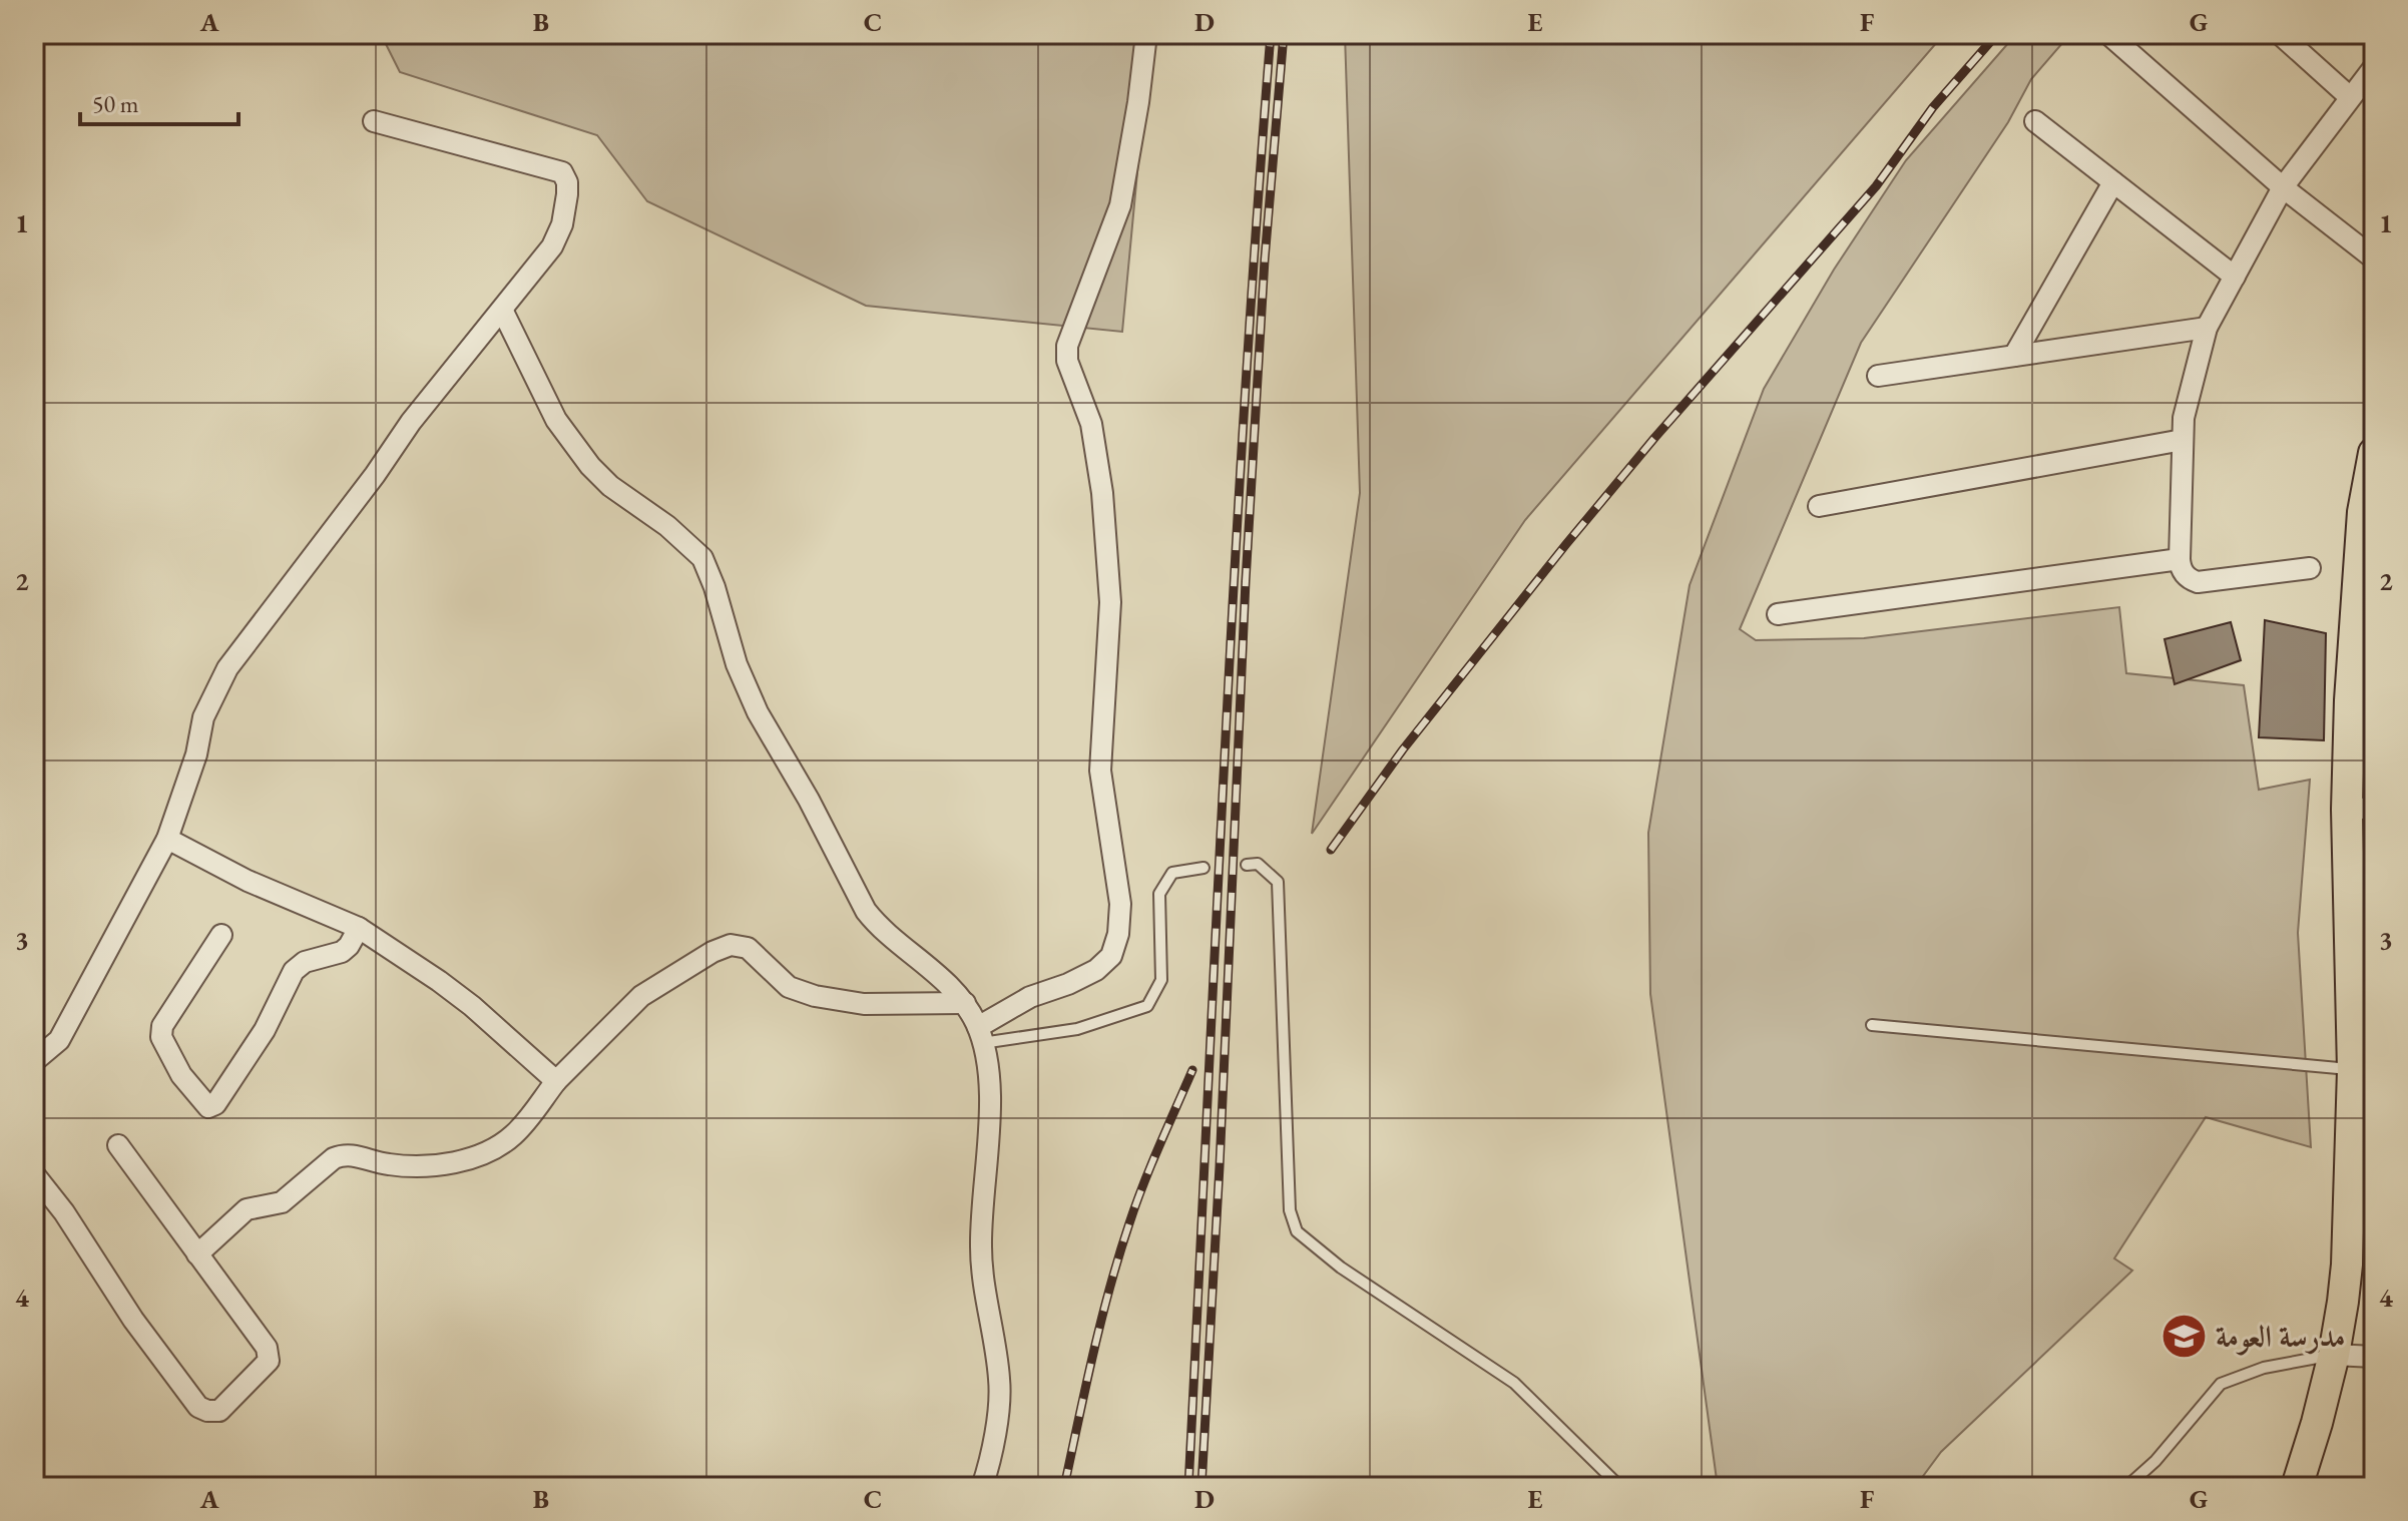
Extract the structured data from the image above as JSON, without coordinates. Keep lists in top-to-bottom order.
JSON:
{
  "places": {
    "school or university": ["مدرسة العومة"]
  },
  "scale_bar": "50 m",
  "grid": {
    "columns": [
      "A",
      "B",
      "C",
      "D",
      "E",
      "F",
      "G"
    ],
    "rows": [
      "1",
      "2",
      "3",
      "4"
    ]
  }
}
